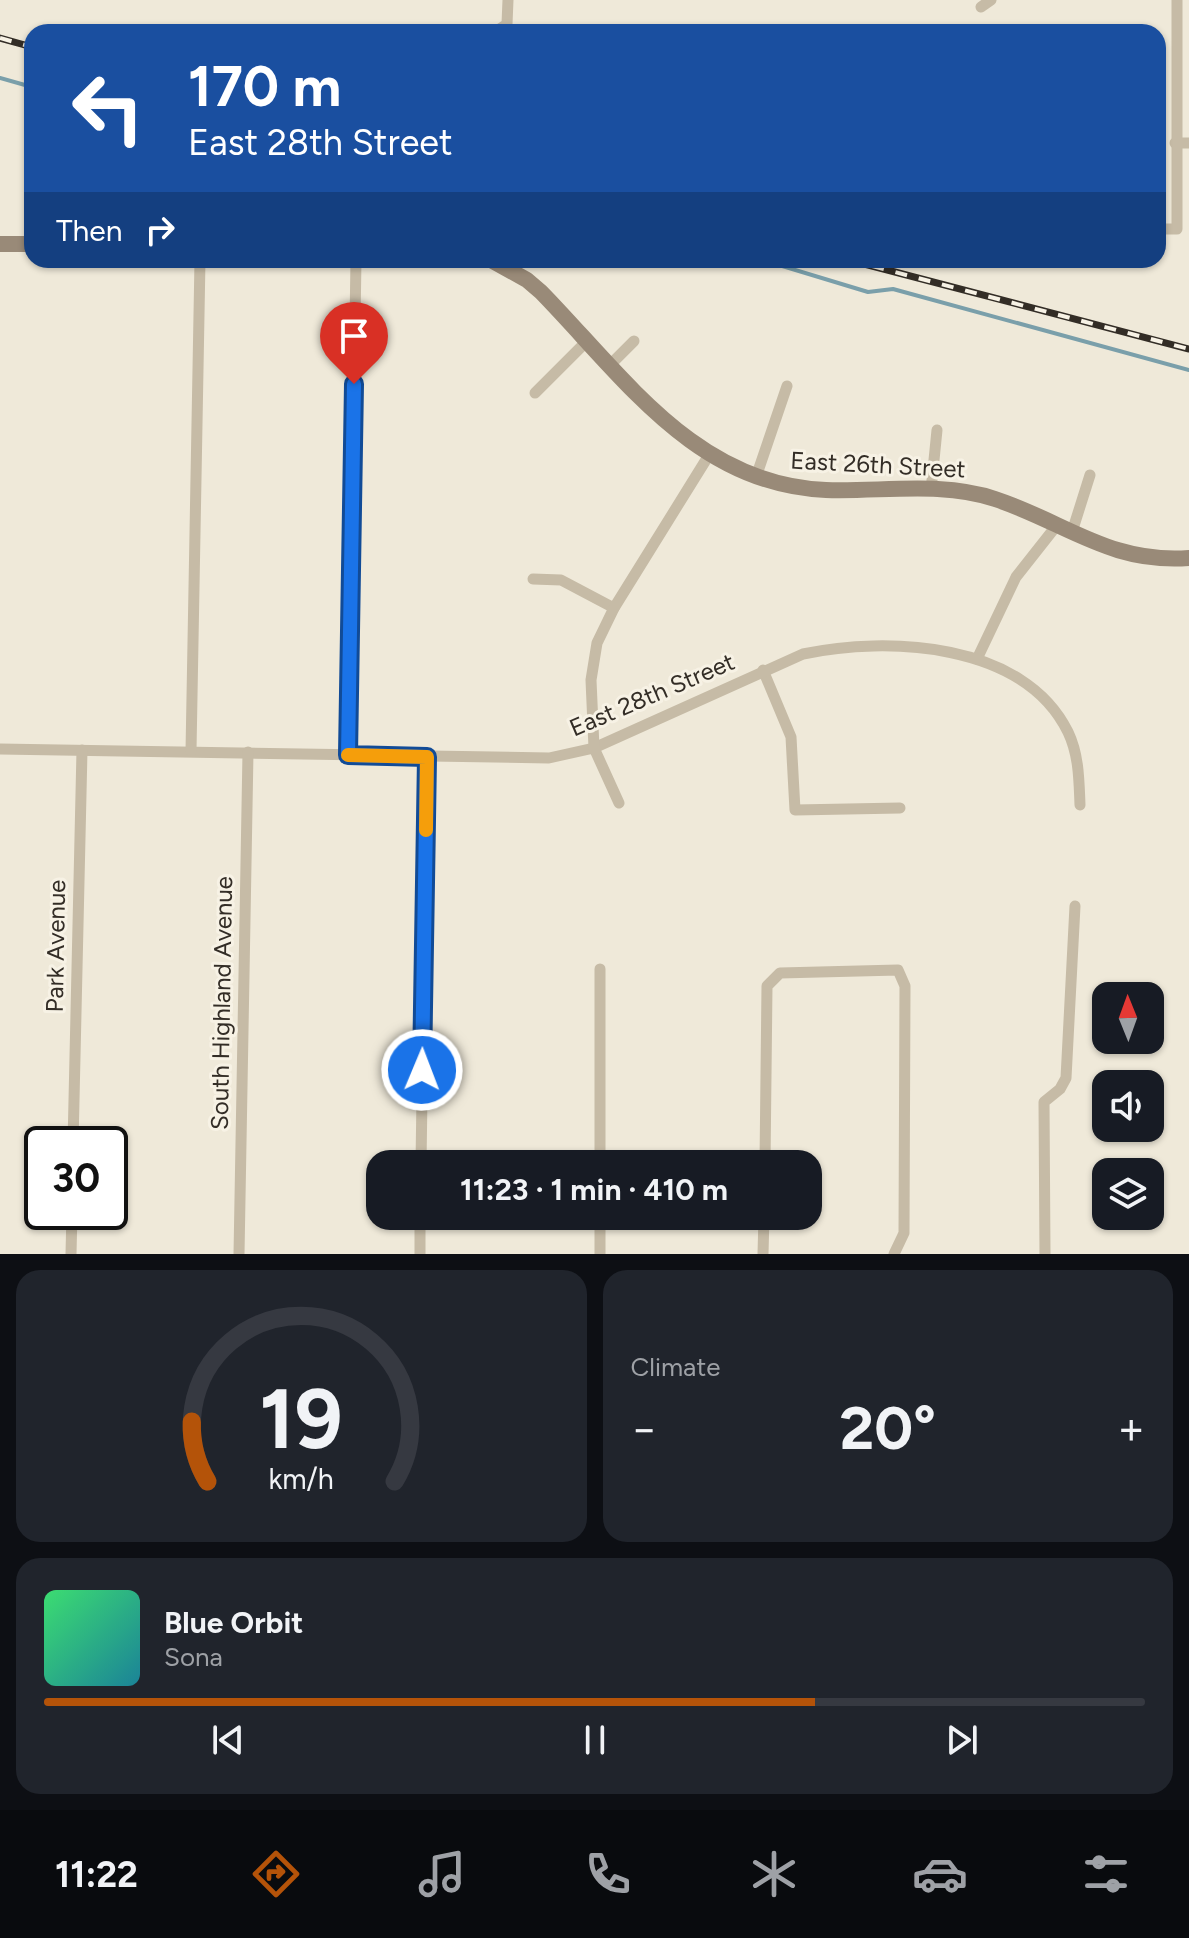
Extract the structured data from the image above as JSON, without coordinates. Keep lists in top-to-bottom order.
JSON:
{
  "streets": {
    "street": [
      "East 26th Street",
      "East 28th Street",
      "Park Avenue",
      "South Highland Avenue"
    ]
  },
  "crossings": [
    ["East 28th Street", "Park Avenue"],
    ["East 28th Street", "South Highland Avenue"]
  ],
  "north": "top",
  "page": {
    "turn": ["170 m", "East 28th Street"],
    "then": "Then",
    "limit": "30",
    "trip": "11:23 · 1 min · 410 m",
    "tile": "Climate",
    "heat": ["−", "20°", "+"],
    "song": ["Blue Orbit", "Sona"],
    "tabs": "11:22",
    "gauge": ["19", "km/h"]
  }
}
